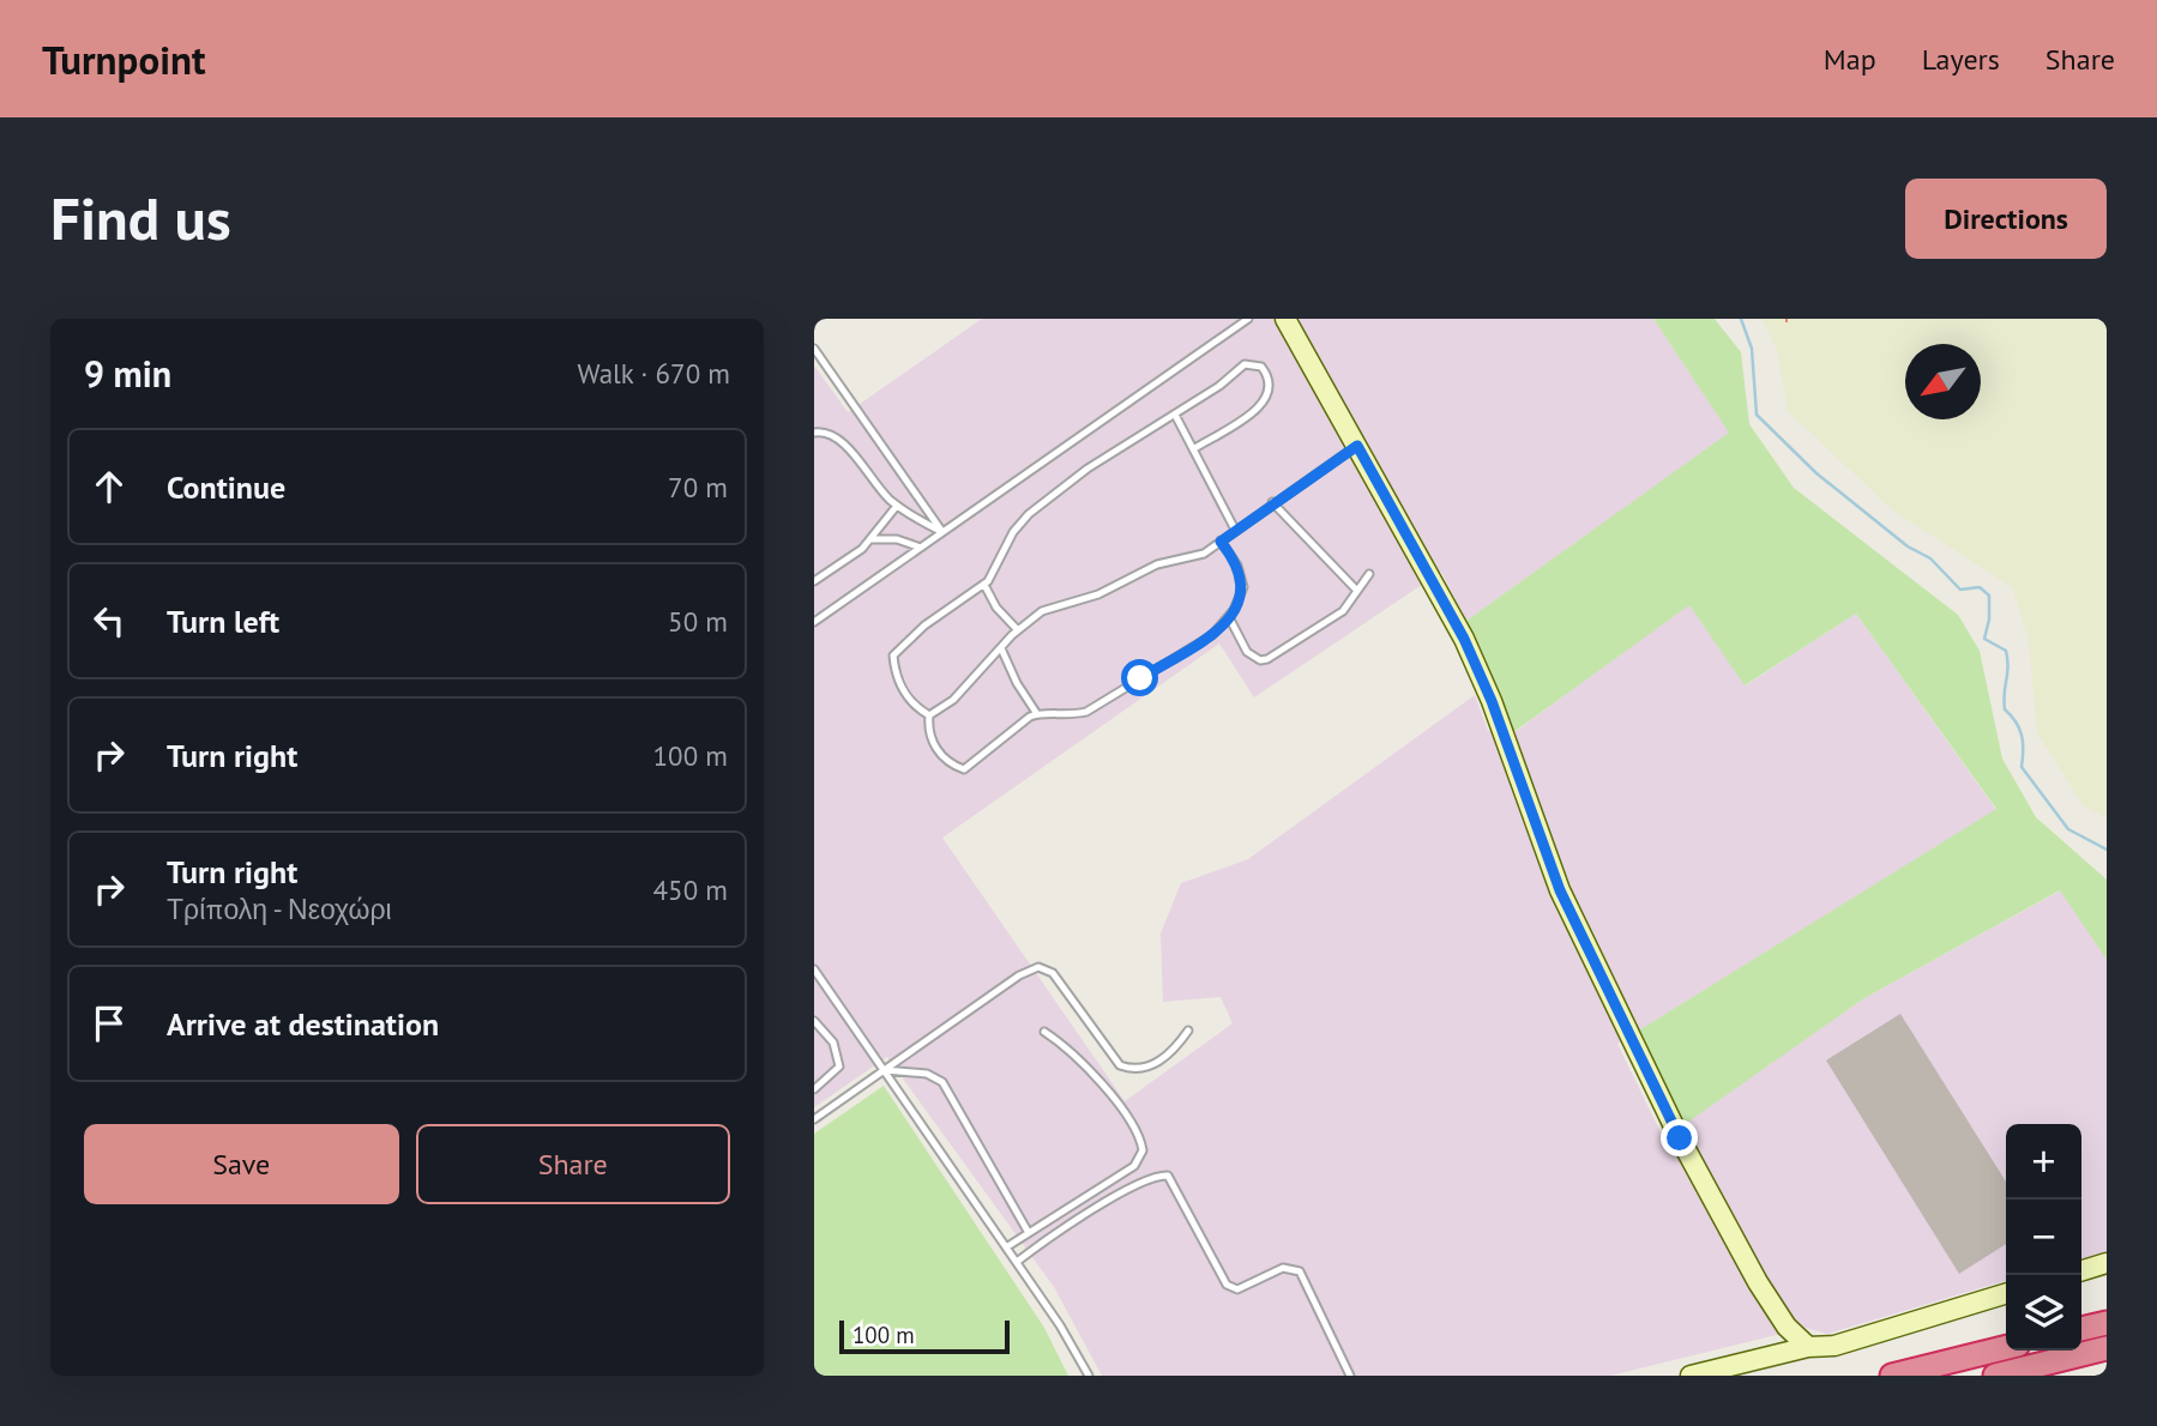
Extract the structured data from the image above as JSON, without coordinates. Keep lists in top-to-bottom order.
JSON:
{
  "scale_bar": "100 m",
  "north": "bottom left",
  "page": {
    "header": "Turnpoint",
    "nav": ["Map", "Layers", "Share"],
    "buttons": [
      "Directions",
      ["Save", "Share"]
    ],
    "title": "Find us",
    "heading": ["9 min", "Walk · 670 m"],
    "list": [
      ["Continue", "70 m"],
      ["Turn left", "50 m"],
      ["Turn right", "100 m"],
      ["Turn right", "Τρίπολη - Νεοχώρι", "450 m"],
      "Arrive at destination"
    ],
    "map_buttons": ["+", "−"],
    "scale": "100 m"
  }
}
